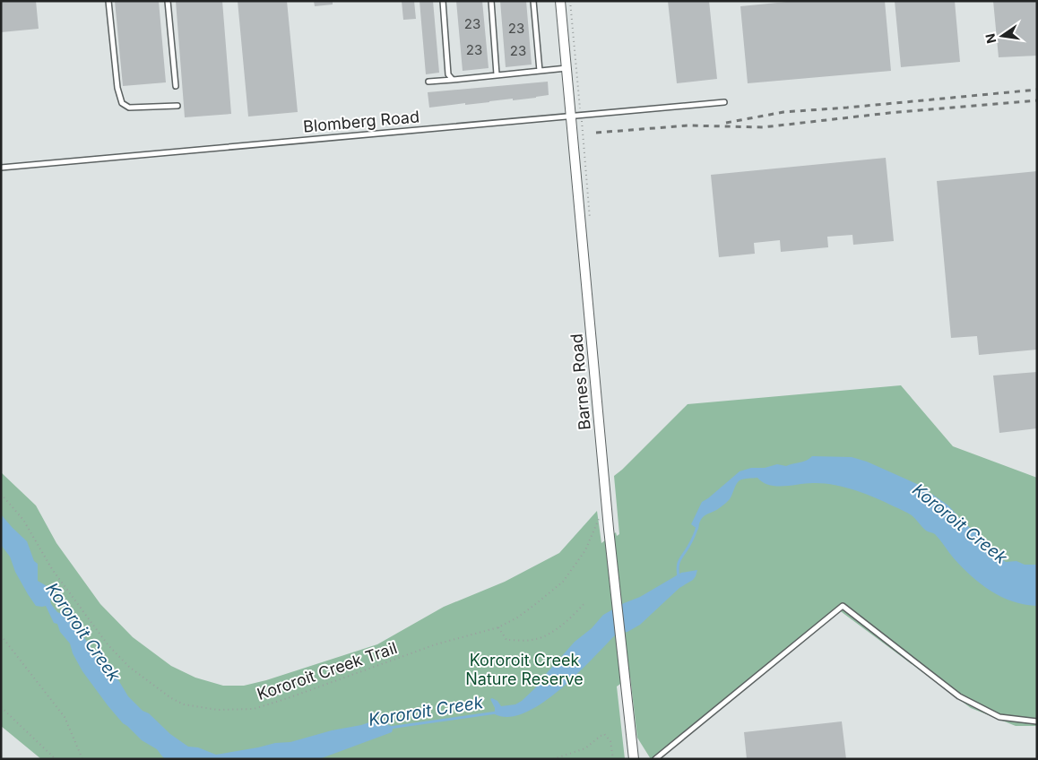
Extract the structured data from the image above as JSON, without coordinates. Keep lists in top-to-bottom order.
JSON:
{
  "streets": {
    "street": ["Barnes Road"],
    "lane": ["Blomberg Road"],
    "path": ["Kororoit Creek Trail"]
  },
  "crossings": [
    ["Blomberg Road", "Barnes Road"]
  ],
  "water": ["Kororoit Creek"],
  "parks": ["Kororoit Creek Nature Reserve"],
  "house_numbers": [
    "23",
    "23",
    "23",
    "23"
  ],
  "north": "left"
}
